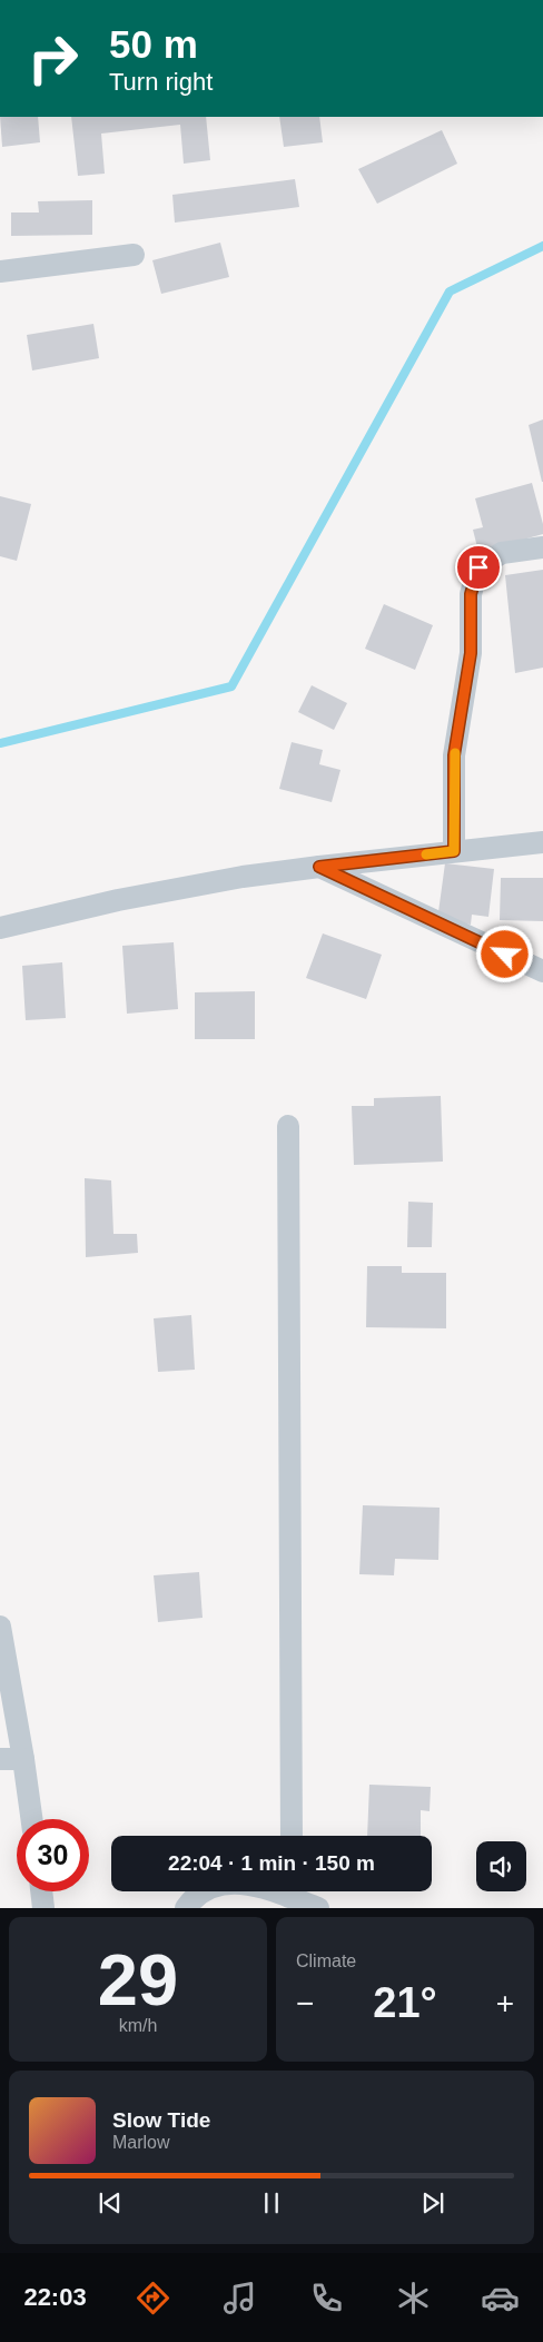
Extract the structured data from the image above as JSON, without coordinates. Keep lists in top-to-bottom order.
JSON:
{
  "page": {
    "turn": ["50 m", "Turn right"],
    "limit": "30",
    "trip": "22:04 · 1 min · 150 m",
    "tile": [
      ["29", "km/h"],
      "Climate"
    ],
    "heat": ["−", "21°", "+"],
    "song": ["Slow Tide", "Marlow"],
    "tabs": "22:03"
  }
}
